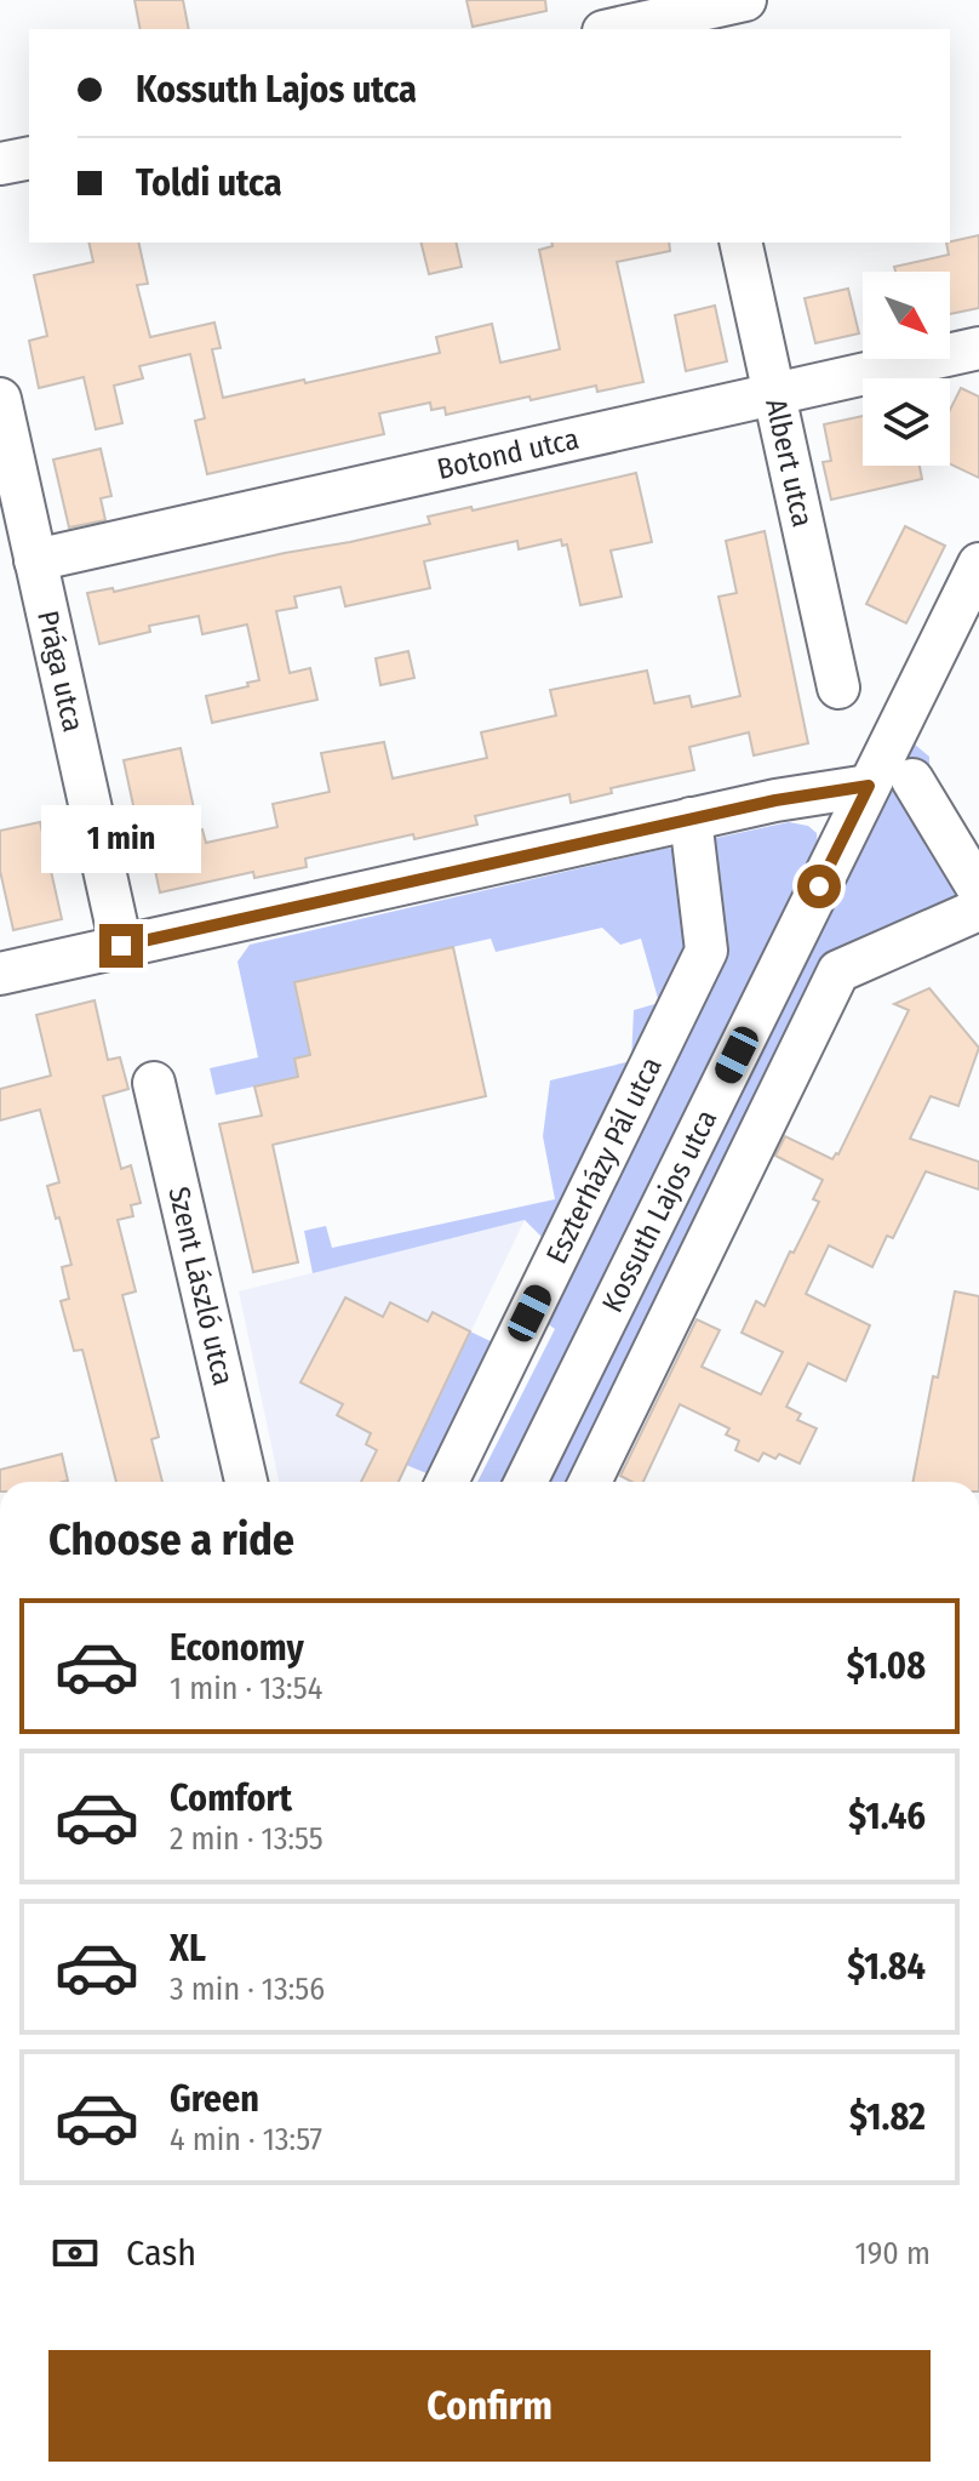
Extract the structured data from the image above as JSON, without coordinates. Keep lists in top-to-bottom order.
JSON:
{
  "streets": {
    "street": [
      "Botond utca",
      "Albert utca",
      "Prága utca",
      "Eszterházy Pál utca",
      "Kossuth Lajos utca",
      "Szent László utca"
    ]
  },
  "crossings": [
    ["Botond utca", "Albert utca"],
    ["Botond utca", "Prága utca"]
  ],
  "north": "bottom right",
  "page": {
    "banner": ["Kossuth Lajos utca", "Toldi utca"],
    "bubble": "1 min",
    "heading": "Choose a ride",
    "list": [
      {
        "name": "Economy",
        "note": "1 min · 13:54",
        "value": "$1.08"
      },
      {
        "name": "Comfort",
        "note": "2 min · 13:55",
        "value": "$1.46"
      },
      {
        "name": "XL",
        "note": "3 min · 13:56",
        "value": "$1.84"
      },
      {
        "name": "Green",
        "note": "4 min · 13:57",
        "value": "$1.82"
      }
    ],
    "pay": ["Cash", "190 m"],
    "buttons": "Confirm"
  }
}
